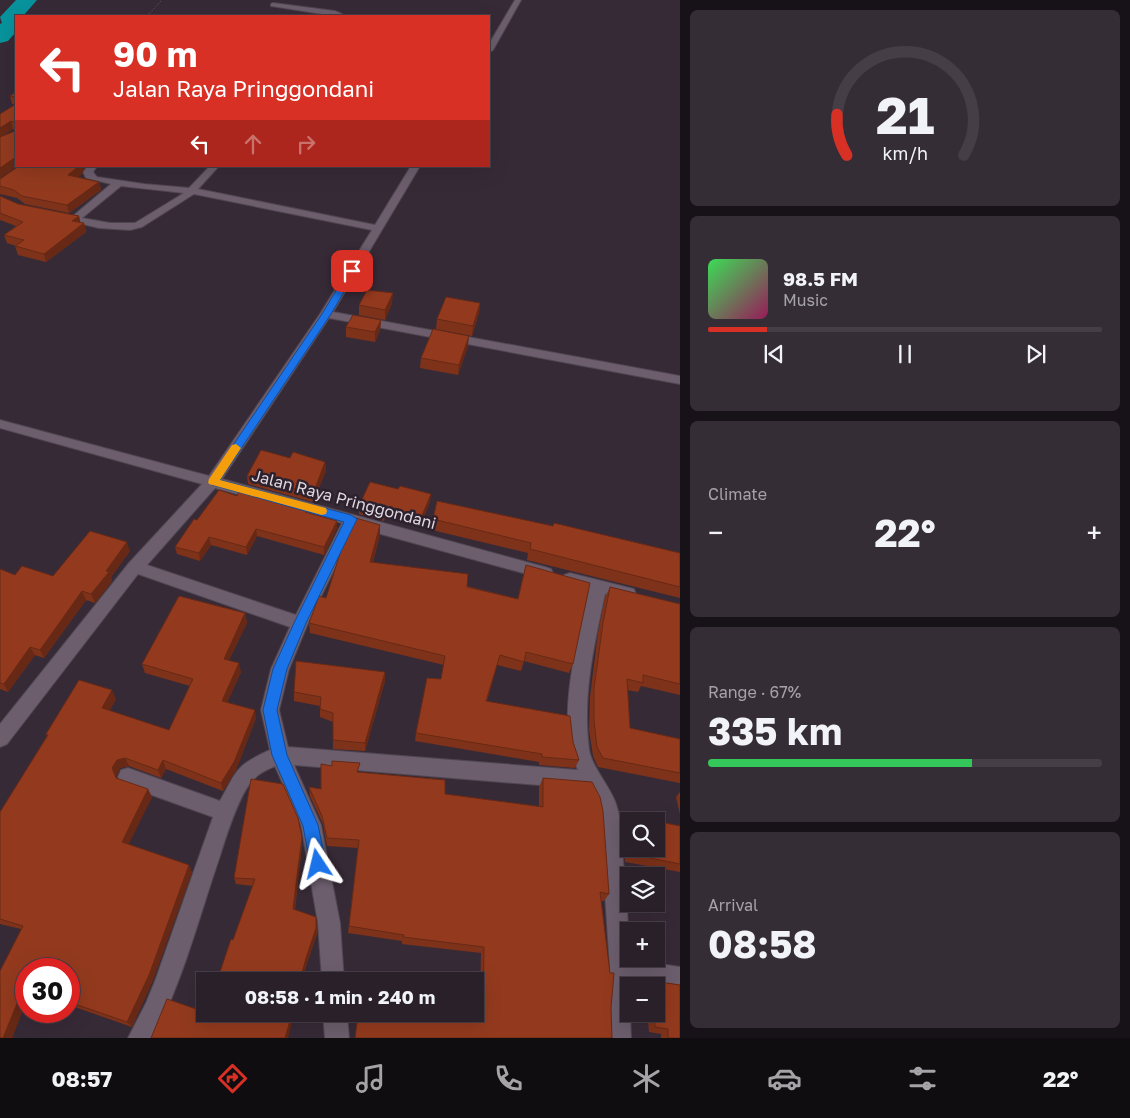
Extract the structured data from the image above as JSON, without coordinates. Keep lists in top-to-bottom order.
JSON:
{
  "streets": {
    "street": ["Jalan Raya Pringgondani"]
  },
  "page": {
    "turn": ["90 m", "Jalan Raya Pringgondani"],
    "song": ["98.5 FM", "Music"],
    "tile": [
      "Climate",
      ["Range · 67%", "335 km"],
      ["Arrival", "08:58"]
    ],
    "heat": ["−", "22°", "+"],
    "map_buttons": ["+", "−"],
    "limit": "30",
    "trip": "08:58 · 1 min · 240 m",
    "tabs": ["08:57", "22°"],
    "gauge": ["21", "km/h"]
  }
}
